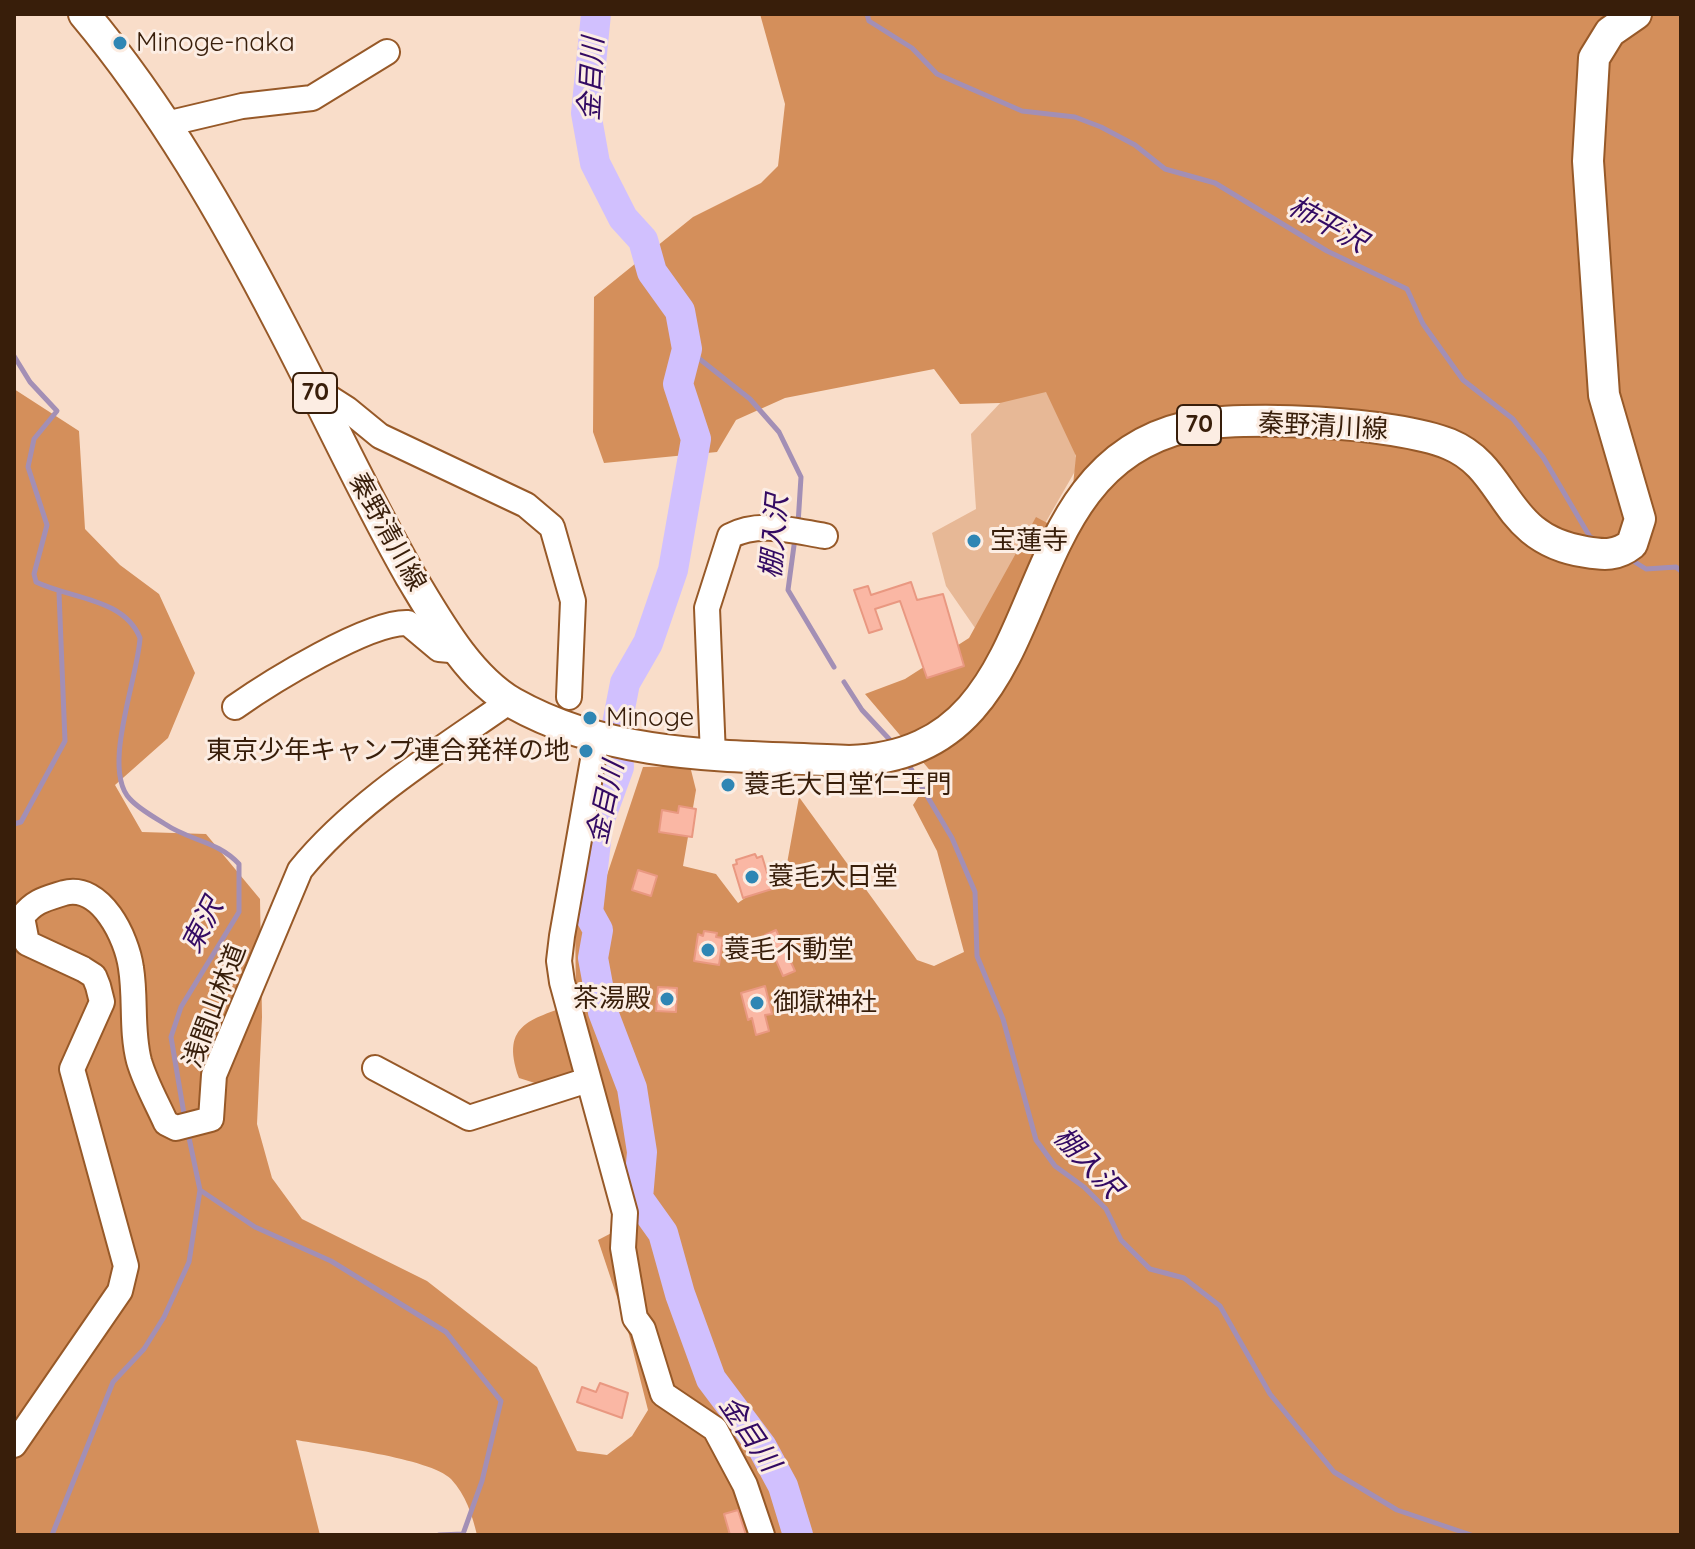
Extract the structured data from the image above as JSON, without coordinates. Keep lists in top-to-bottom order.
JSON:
{
  "streets": {
    "main road": ["70", "秦野清川線"],
    "street": ["浅間山林道"]
  },
  "crossings": [
    ["秦野清川線", "浅間山林道"]
  ],
  "water": [
    "金目川",
    "柿平沢",
    "棚入沢",
    "東沢"
  ],
  "places": [
    "Minoge-naka",
    "宝蓮寺",
    "Minoge",
    "東京少年キャンプ連合発祥の地",
    "蓑毛大日堂仁王門",
    "蓑毛大日堂",
    "蓑毛不動堂",
    "茶湯殿",
    "御獄神社"
  ]
}
